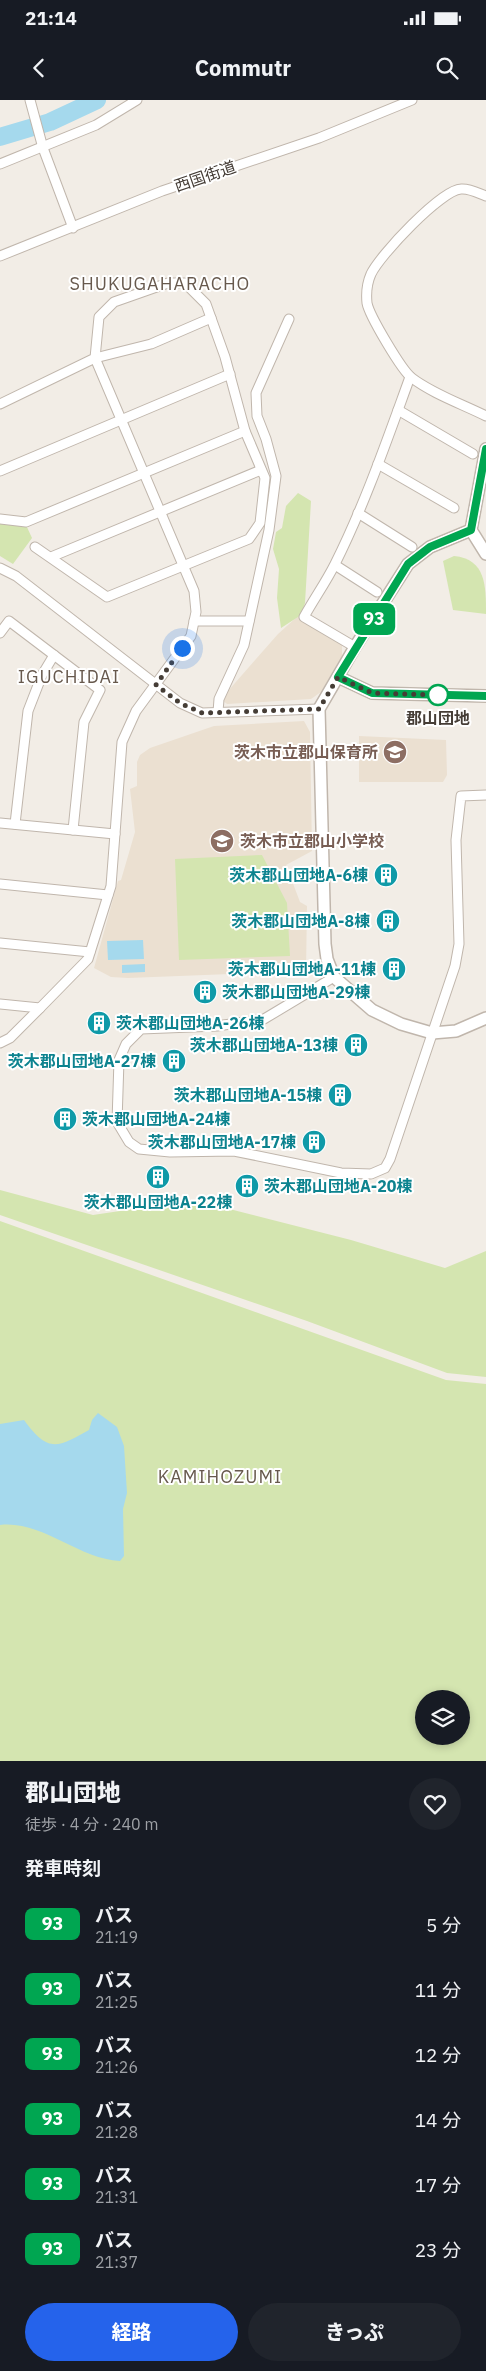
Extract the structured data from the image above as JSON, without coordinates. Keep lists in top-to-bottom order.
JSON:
{
  "streets": {
    "street": ["西国街道"]
  },
  "districts": ["SHUKUGAHARACHO", "IGUCHIDAI", "KAMIHOZUMI"],
  "places": {
    "other": ["郡山団地"],
    "school or university": ["茨木市立郡山保育所", "茨木市立郡山小学校"],
    "building": [
      "茨木郡山団地A-6棟",
      "茨木郡山団地A-8棟",
      "茨木郡山団地A-11棟",
      "茨木郡山団地A-29棟",
      "茨木郡山団地A-26棟",
      "茨木郡山団地A-13棟",
      "茨木郡山団地A-27棟",
      "茨木郡山団地A-15棟",
      "茨木郡山団地A-24棟",
      "茨木郡山団地A-17棟",
      "茨木郡山団地A-22棟",
      "茨木郡山団地A-20棟"
    ]
  },
  "lines": ["bus line 93"],
  "page": {
    "status": "21:14",
    "header": "Commutr",
    "on_map": "93",
    "heading": [
      ["郡山団地", "徒歩 · 4 分 · 240 m"],
      "発車時刻"
    ],
    "list": [
      {
        "mark": "93",
        "name": "バス",
        "note": "21:19",
        "value": "5 分"
      },
      {
        "mark": "93",
        "name": "バス",
        "note": "21:25",
        "value": "11 分"
      },
      {
        "mark": "93",
        "name": "バス",
        "note": "21:26",
        "value": "12 分"
      },
      {
        "mark": "93",
        "name": "バス",
        "note": "21:28",
        "value": "14 分"
      },
      {
        "mark": "93",
        "name": "バス",
        "note": "21:31",
        "value": "17 分"
      },
      {
        "mark": "93",
        "name": "バス",
        "note": "21:37",
        "value": "23 分"
      }
    ],
    "buttons": ["経路", "きっぷ"]
  }
}
